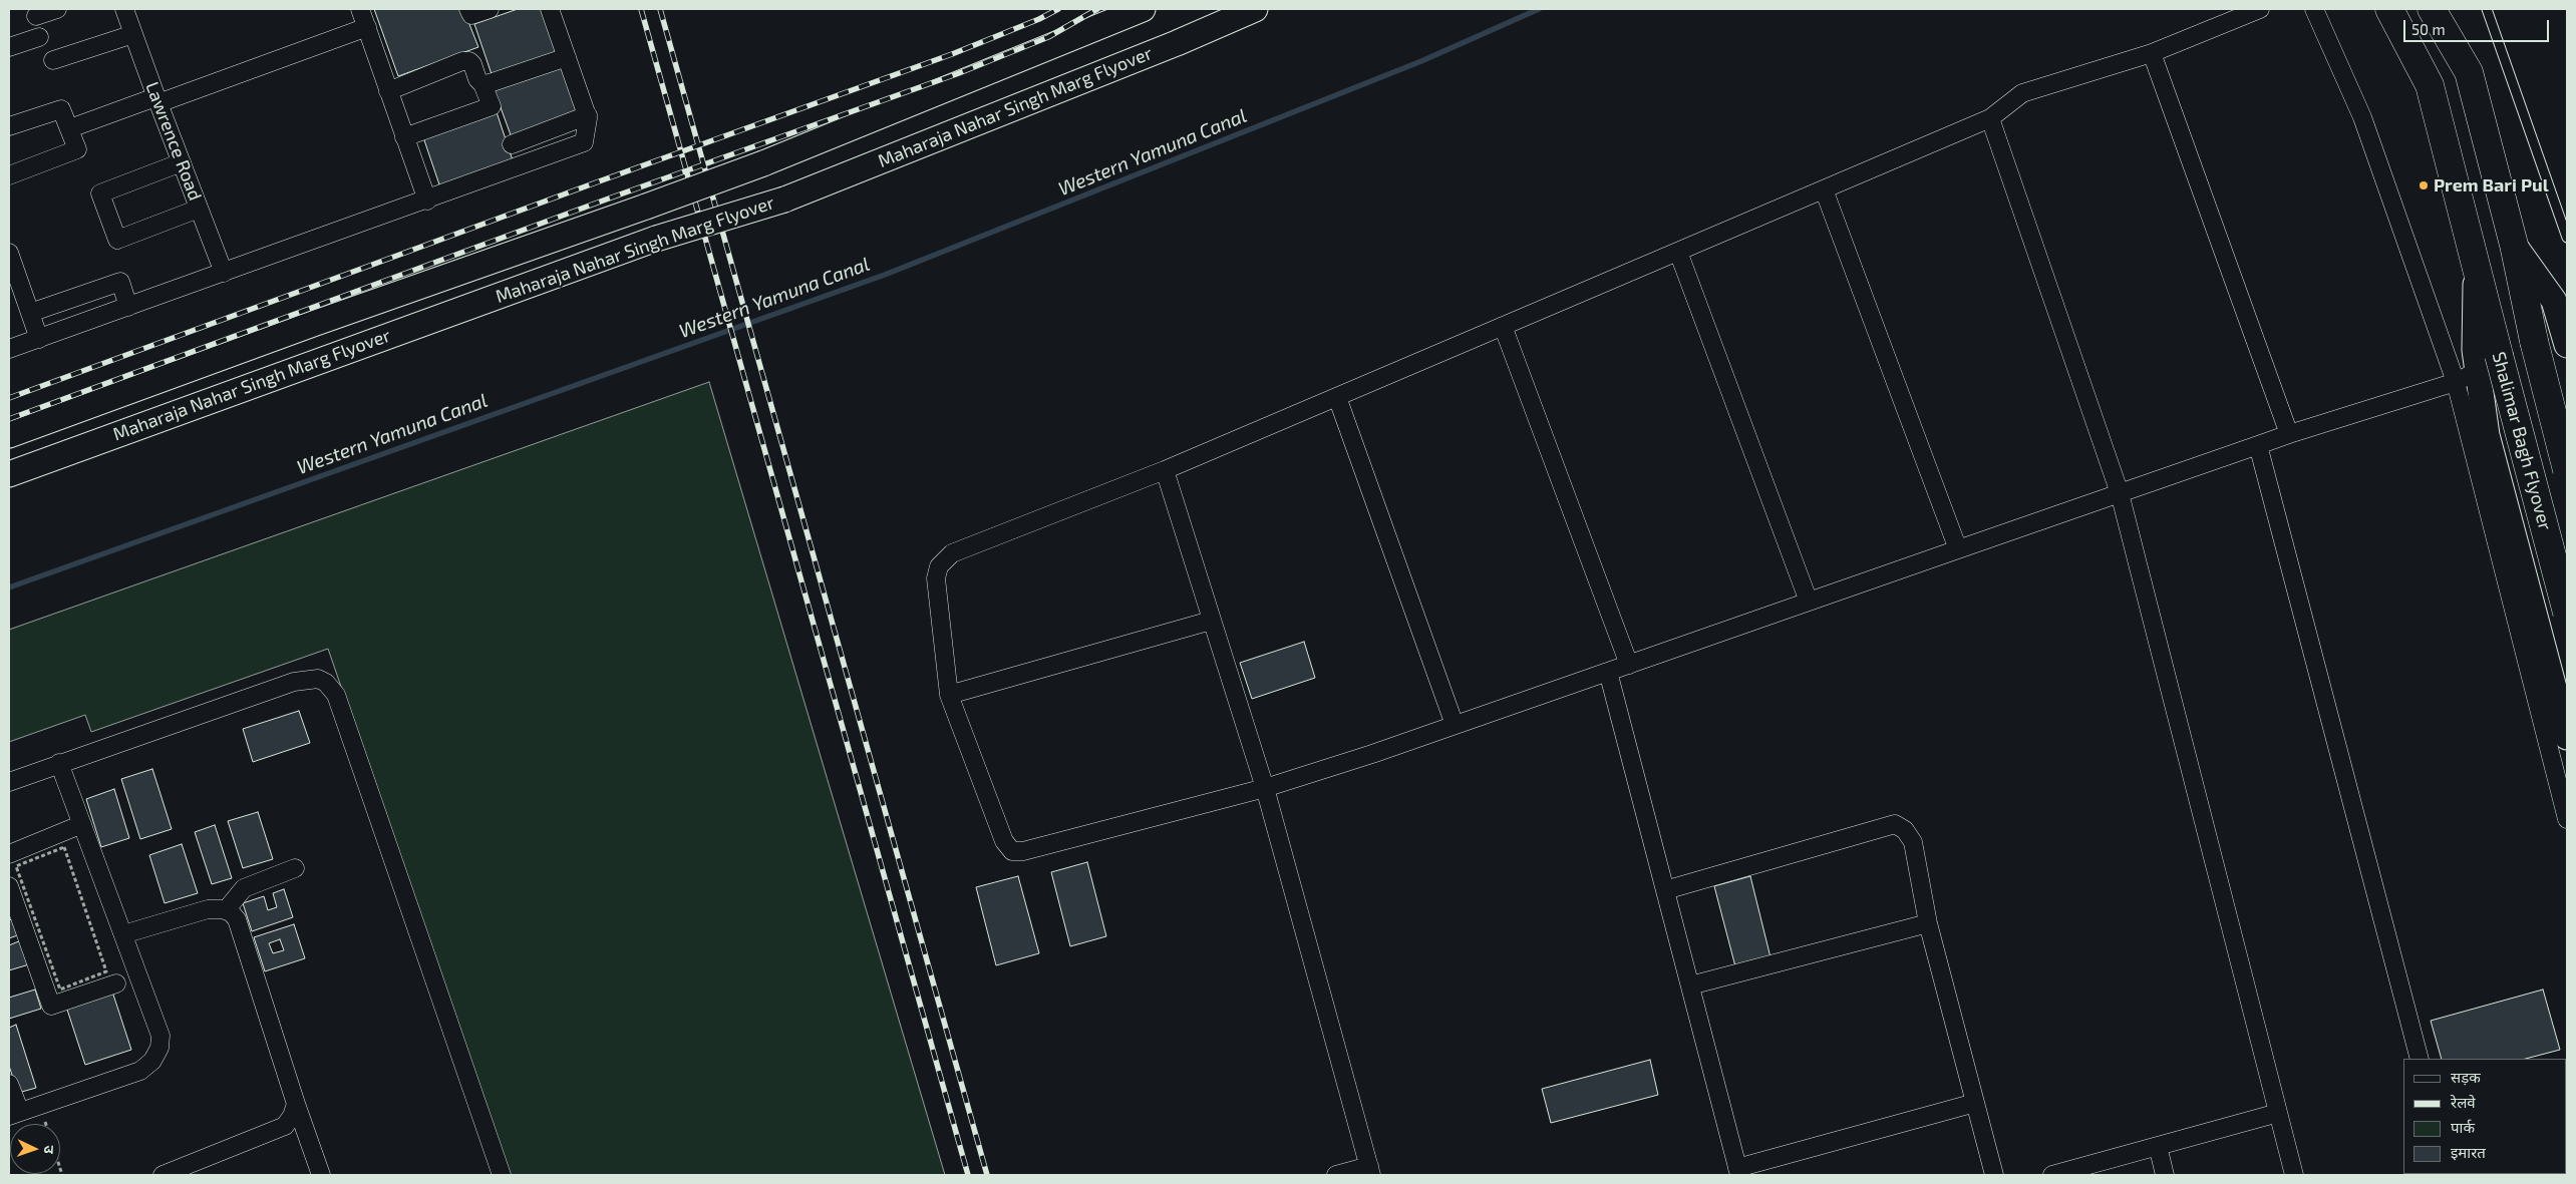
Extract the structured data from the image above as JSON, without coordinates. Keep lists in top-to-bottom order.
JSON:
{
  "streets": {
    "main road": ["Maharaja Nahar Singh Marg Flyover", "Shalimar Bagh Flyover"],
    "street": ["Lawrence Road"]
  },
  "water": ["Western Yamuna Canal"],
  "places": ["Prem Bari Pul"],
  "legend": [
    "सड़क",
    "रेलवे",
    "पार्क",
    "इमारत"
  ],
  "scale_bar": "50 m",
  "north": "right"
}
